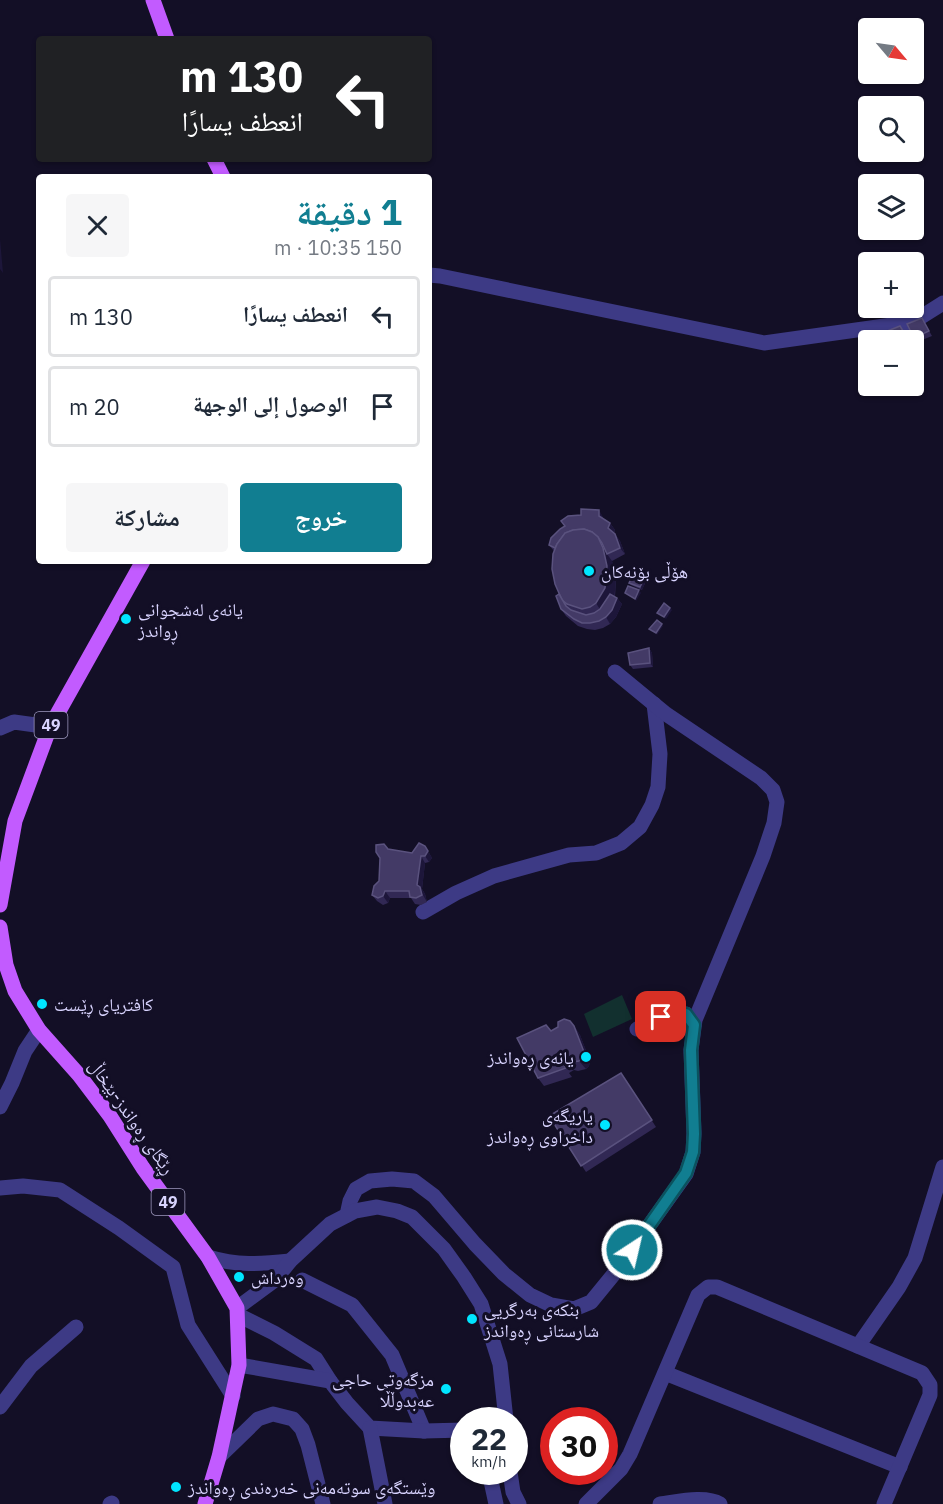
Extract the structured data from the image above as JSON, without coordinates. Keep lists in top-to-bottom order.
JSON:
{
  "streets": {
    "main road": ["49", "ڕێگای ڕەواندز-بێخاڵ"]
  },
  "places": [
    "هۆڵی بۆنەکان",
    "یانەی لەشجوانی ڕواندز",
    "کافتریای ڕێست",
    "یانەی ڕەواندز",
    "یاریگەی داخراوی ڕەواندز",
    "وەرداش",
    "بنکەی بەرگریی شارستانی ڕەواندز",
    "مزگەوتی حاجی عەبدوڵڵا",
    "وێستگەی سوتەمەنی خەرەندی ڕەواندز"
  ],
  "north": "bottom right",
  "page": {
    "map_buttons": ["+", "−"],
    "turn": ["130 m", "انعطف يسارًا"],
    "heading": ["1 دقيقة", "150 m · 10:35"],
    "list": [
      {
        "name": "انعطف يسارًا",
        "value": "130 m"
      },
      {
        "name": "الوصول إلى الوجهة",
        "value": "20 m"
      }
    ],
    "buttons": ["خروج", "مشاركة"],
    "speed": "22 km/h",
    "limit": "30"
  }
}
